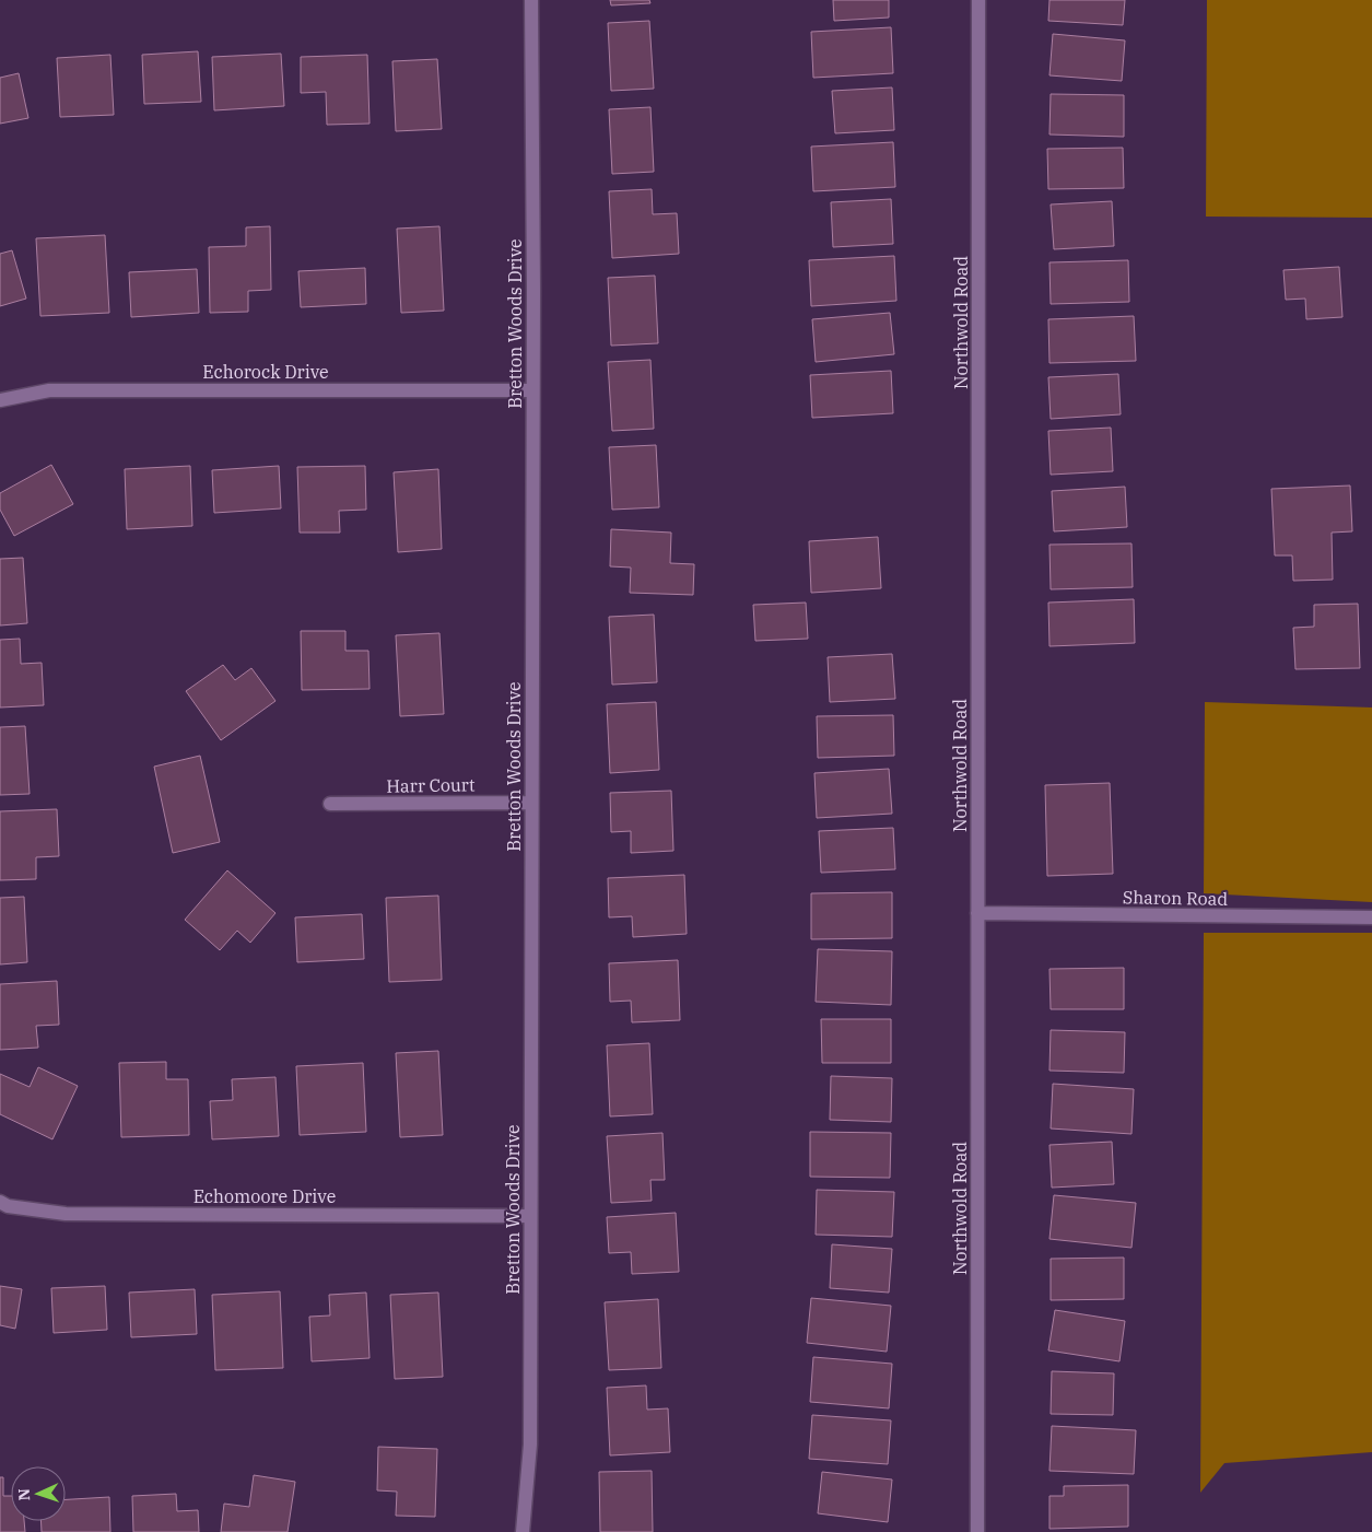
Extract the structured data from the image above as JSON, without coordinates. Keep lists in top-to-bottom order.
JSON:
{
  "streets": {
    "street": [
      "Northwold Road",
      "Bretton Woods Drive",
      "Echorock Drive",
      "Harr Court",
      "Sharon Road",
      "Echomoore Drive"
    ]
  },
  "crossings": [
    ["Northwold Road", "Sharon Road"],
    ["Bretton Woods Drive", "Echorock Drive"],
    ["Bretton Woods Drive", "Harr Court"],
    ["Bretton Woods Drive", "Echomoore Drive"]
  ],
  "north": "left"
}
